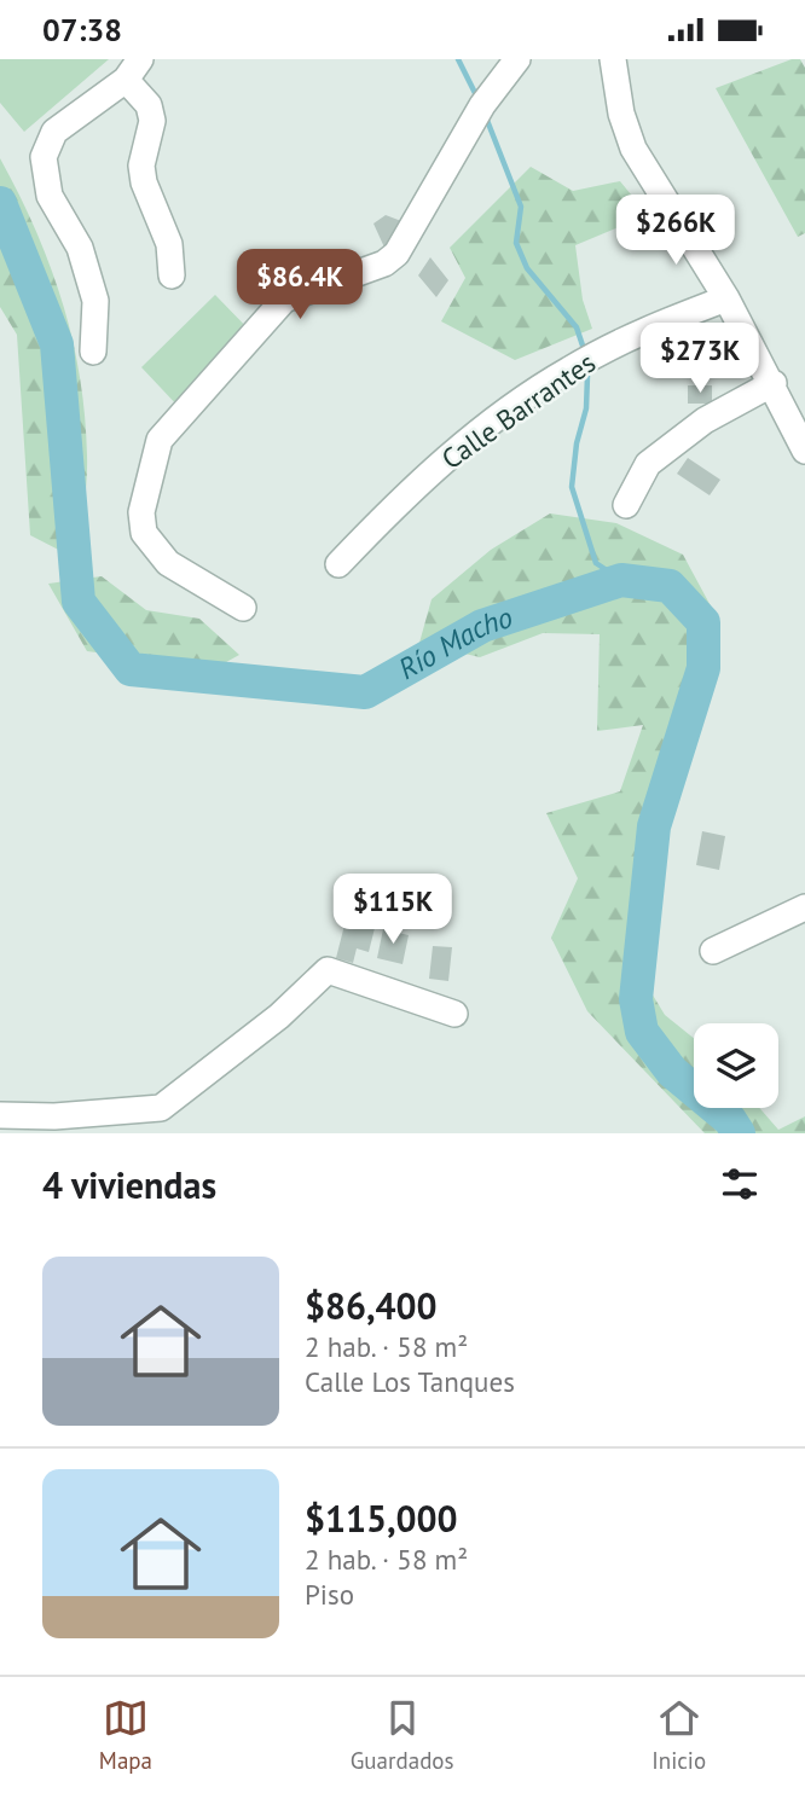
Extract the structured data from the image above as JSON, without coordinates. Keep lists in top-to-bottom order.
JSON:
{
  "streets": {
    "street": ["Calle Barrantes"]
  },
  "water": ["Río Macho"],
  "page": {
    "status": "07:38",
    "price": [
      "$266K",
      "$86.4K",
      "$273K",
      "$115K"
    ],
    "heading": "4 viviendas",
    "list": [
      {
        "name": "$86,400",
        "note": "2 hab. · 58 m² · Calle Los Tanques"
      },
      {
        "name": "$115,000",
        "note": "2 hab. · 58 m² · Piso"
      }
    ],
    "tabs": ["Mapa", "Guardados", "Inicio"]
  }
}
